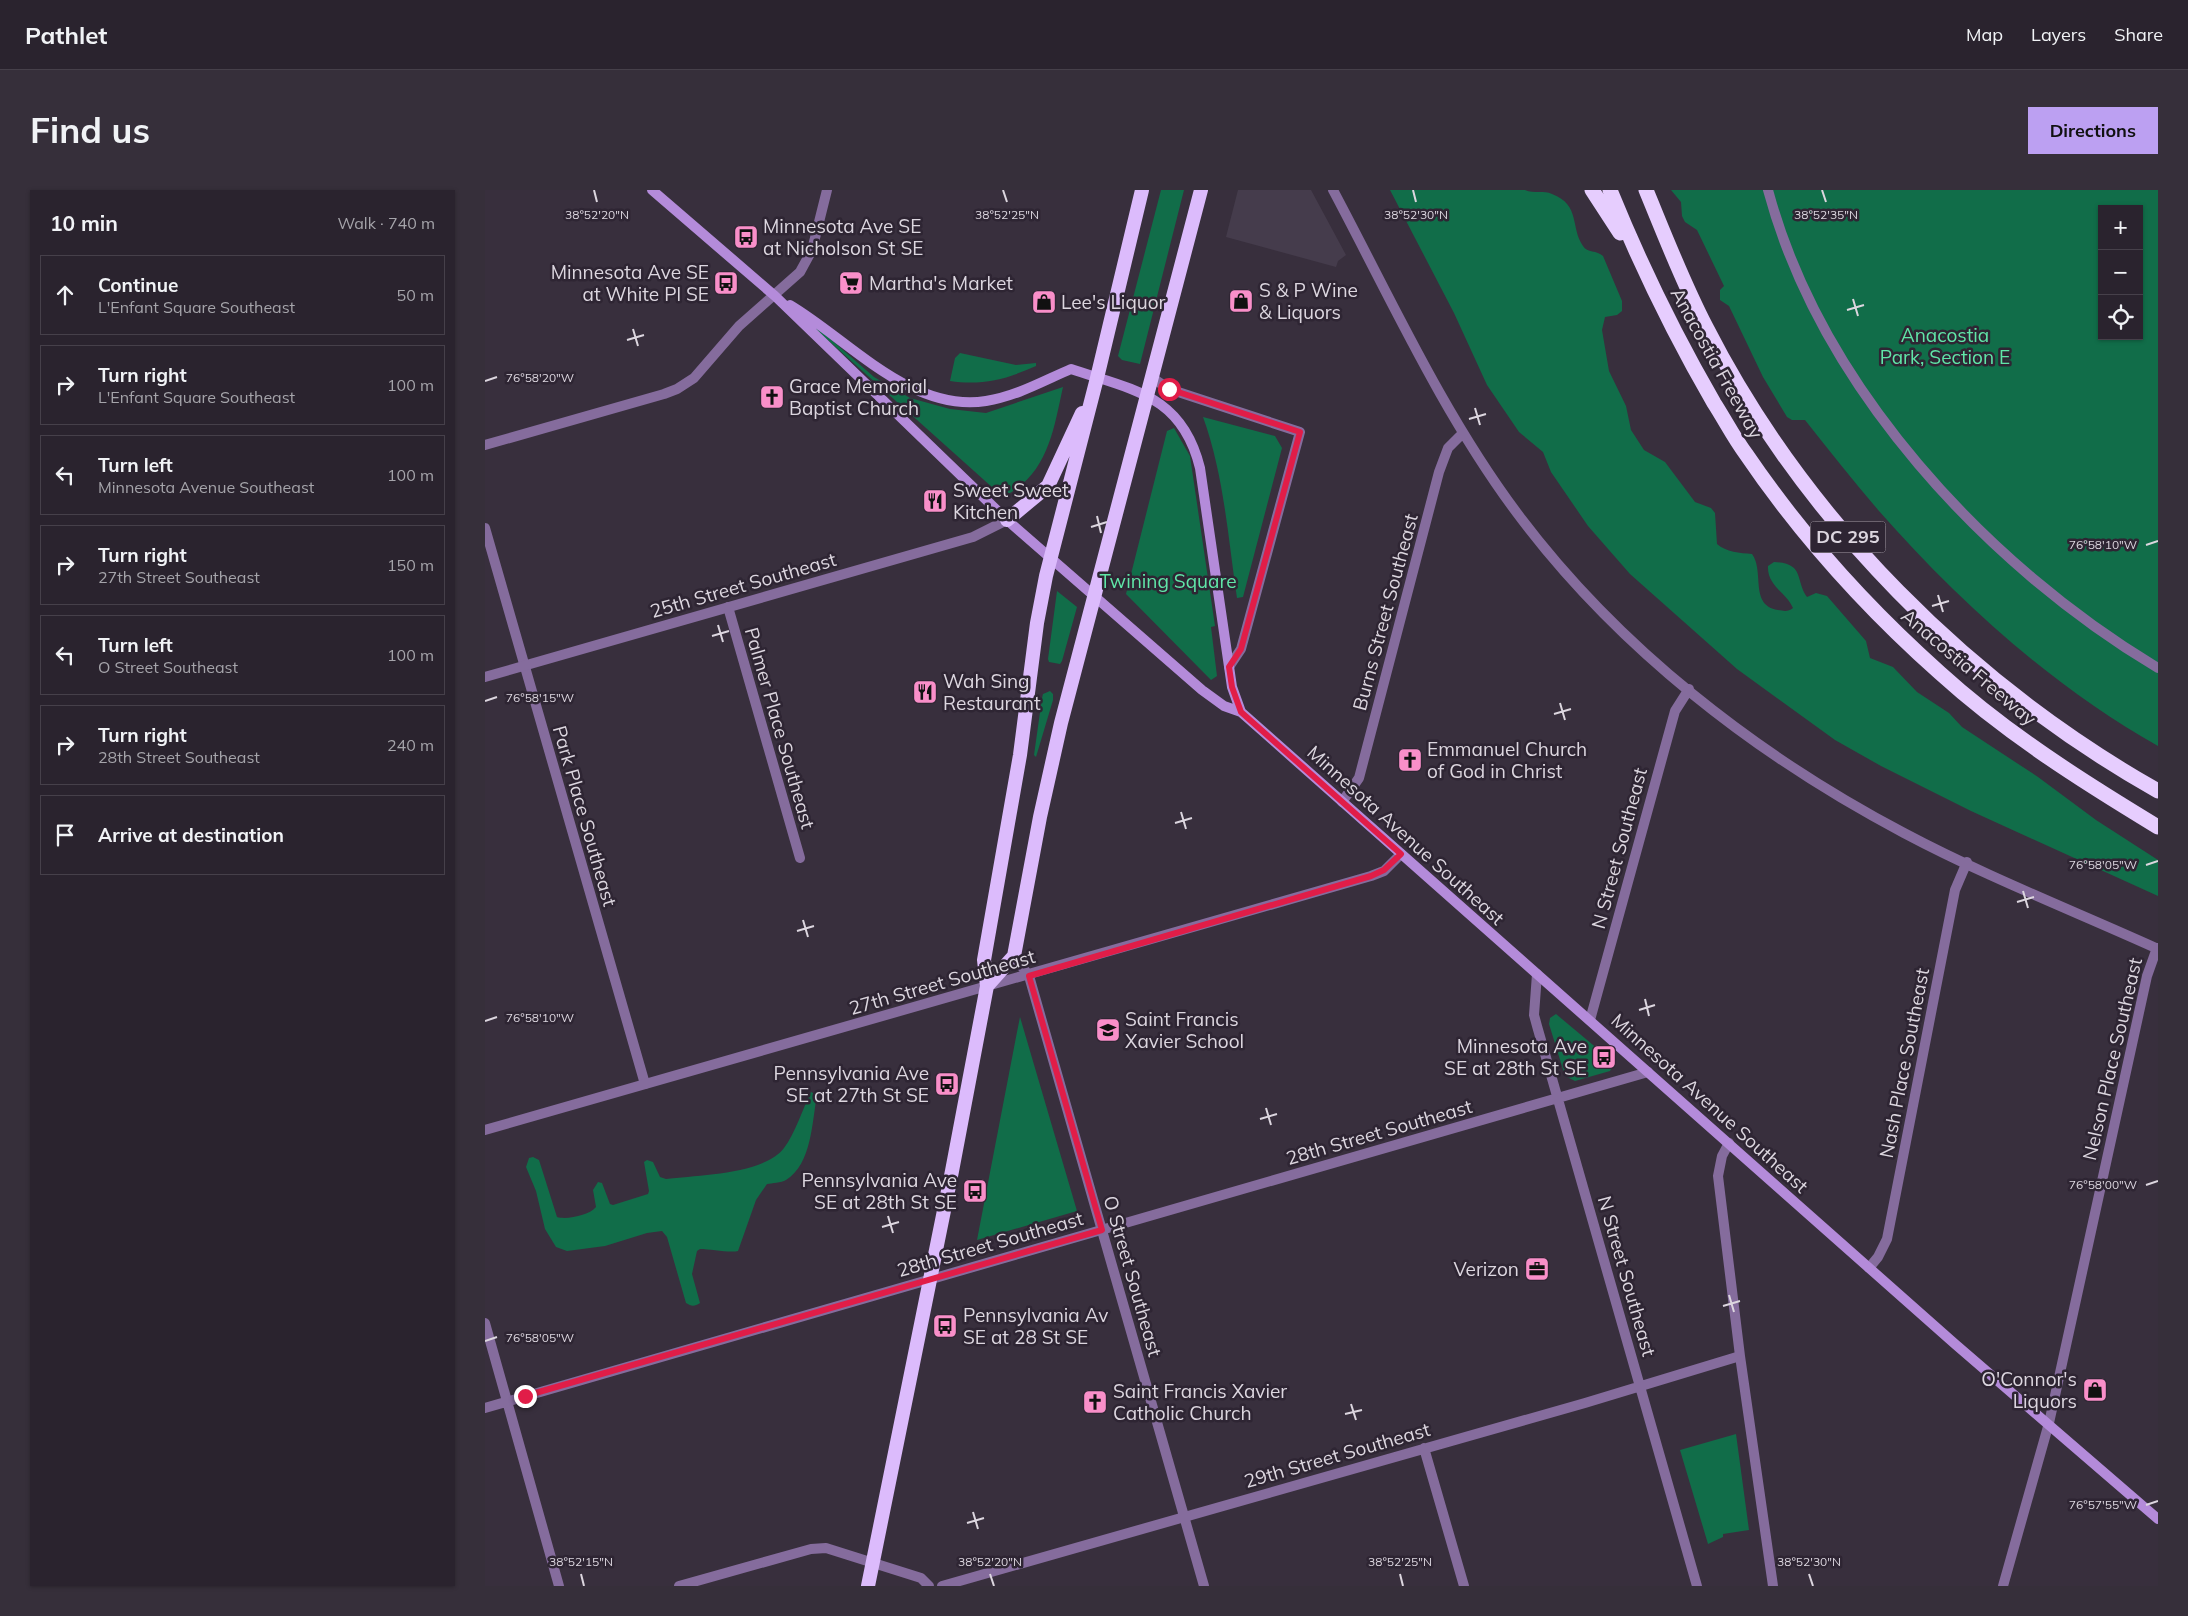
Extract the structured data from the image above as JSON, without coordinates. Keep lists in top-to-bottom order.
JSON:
{
  "streets": {
    "highway": ["Anacostia Freeway", "DC 295"],
    "main road": ["Minnesota Avenue Southeast"],
    "street": [
      "25th Street Southeast",
      "Burns Street Southeast",
      "Palmer Place Southeast",
      "Park Place Southeast",
      "N Street Southeast",
      "27th Street Southeast",
      "Nelson Place Southeast",
      "Nash Place Southeast",
      "28th Street Southeast",
      "O Street Southeast",
      "29th Street Southeast"
    ]
  },
  "crossings": [
    ["25th Street Southeast", "Palmer Place Southeast"],
    ["25th Street Southeast", "Park Place Southeast"],
    ["25th Street Southeast", "Minnesota Avenue Southeast"],
    ["Burns Street Southeast", "Minnesota Avenue Southeast"],
    ["Park Place Southeast", "27th Street Southeast"],
    ["Minnesota Avenue Southeast", "N Street Southeast"],
    ["Minnesota Avenue Southeast", "27th Street Southeast"],
    ["Minnesota Avenue Southeast", "Nelson Place Southeast"],
    ["Minnesota Avenue Southeast", "Nash Place Southeast"],
    ["Minnesota Avenue Southeast", "28th Street Southeast"],
    ["N Street Southeast", "28th Street Southeast"],
    ["N Street Southeast", "29th Street Southeast"],
    ["27th Street Southeast", "O Street Southeast"],
    ["28th Street Southeast", "O Street Southeast"],
    ["O Street Southeast", "29th Street Southeast"]
  ],
  "parks": ["Anacostia Park, Section E", "Twining Square"],
  "places": {
    "bus stop": [
      "Minnesota Ave SE at Nicholson St SE",
      "Minnesota Ave SE at White Pl SE",
      "Minnesota Ave SE at 28th St SE",
      "Pennsylvania Ave SE at 27th St SE",
      "Pennsylvania Ave SE at 28th St SE",
      "Pennsylvania Av SE at 28 St SE"
    ],
    "supermarket": ["Martha's Market"],
    "shop": ["S & P Wine & Liquors", "Lee's Liquor", "O'Connor's Liquors"],
    "church": ["Grace Memorial Baptist Church", "Emmanuel Church of God in Christ", "Saint Francis Xavier Catholic Church"],
    "restaurant": ["Sweet Sweet Kitchen", "Wah Sing Restaurant"],
    "school or university": ["Saint Francis Xavier School"],
    "office": ["Verizon"]
  },
  "page": {
    "header": "Pathlet",
    "nav": ["Map", "Layers", "Share"],
    "buttons": "Directions",
    "title": "Find us",
    "heading": ["10 min", "Walk · 740 m"],
    "map_buttons": ["+", "−"],
    "list": [
      ["Continue", "L'Enfant Square Southeast", "50 m"],
      ["Turn right", "L'Enfant Square Southeast", "100 m"],
      ["Turn left", "Minnesota Avenue Southeast", "100 m"],
      ["Turn right", "27th Street Southeast", "150 m"],
      ["Turn left", "O Street Southeast", "100 m"],
      ["Turn right", "28th Street Southeast", "240 m"],
      "Arrive at destination"
    ]
  },
  "coordinates": [
    "38°52'20\"N",
    "38°52'25\"N",
    "38°52'30\"N",
    "38°52'35\"N",
    "76°58'20\"W",
    "76°58'10\"W",
    "76°58'15\"W",
    "76°58'05\"W",
    "76°58'00\"W",
    "76°57'55\"W",
    "38°52'15\"N"
  ]
}
